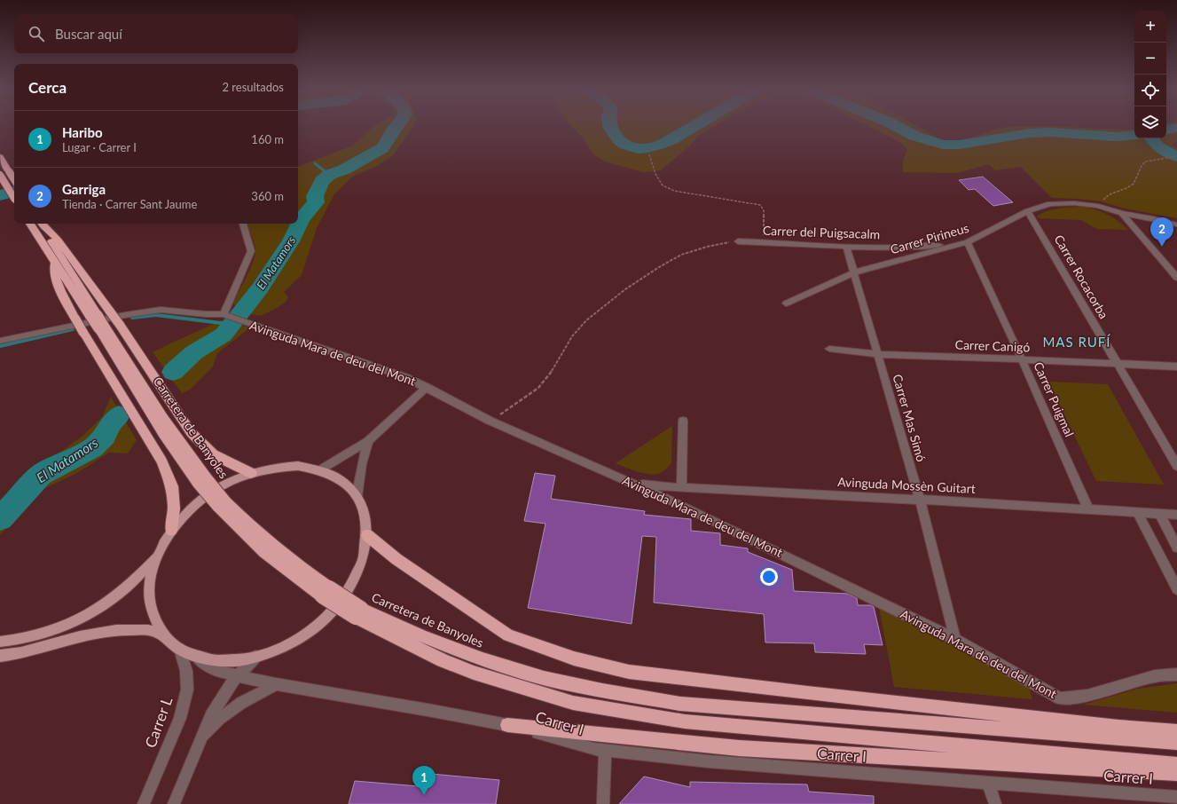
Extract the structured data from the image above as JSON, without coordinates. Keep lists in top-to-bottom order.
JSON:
{
  "streets": {
    "highway": ["Carretera de Banyoles"],
    "street": [
      "Carrer del Puigsacalm",
      "Carrer Pirineus",
      "Carrer Rocacorba",
      "Carrer Canigó",
      "Avinguda Mara de deu del Mont",
      "Carrer Puigmal",
      "Carrer Mas Simó",
      "Avinguda Mossèn Guitart",
      "Carrer L",
      "Carrer I"
    ]
  },
  "crossings": [
    ["Carrer del Puigsacalm", "Carrer Pirineus"],
    ["Carrer del Puigsacalm", "Carrer Puigmal"],
    ["Carrer del Puigsacalm", "Carrer Mas Simó"],
    ["Carrer Pirineus", "Carrer Rocacorba"],
    ["Carrer Pirineus", "Carrer Puigmal"],
    ["Carrer Pirineus", "Carrer Mas Simó"],
    ["Carrer Rocacorba", "Carrer Canigó"],
    ["Carrer Canigó", "Carrer Puigmal"],
    ["Carrer Canigó", "Carrer Mas Simó"],
    ["Avinguda Mara de deu del Mont", "Carrer Mas Simó"],
    ["Avinguda Mara de deu del Mont", "Avinguda Mossèn Guitart"],
    ["Carrer Puigmal", "Avinguda Mossèn Guitart"],
    ["Carrer Mas Simó", "Avinguda Mossèn Guitart"]
  ],
  "districts": ["MAS RUFÍ"],
  "water": ["El Matamors"],
  "page": {
    "map_buttons": ["+", "−"],
    "search": "Buscar aquí",
    "heading": ["Cerca", "2 resultados"],
    "list": [
      {
        "mark": "1",
        "name": "Haribo",
        "note": "Lugar · Carrer I",
        "value": "160 m"
      },
      {
        "mark": "2",
        "name": "Garriga",
        "note": "Tienda · Carrer Sant Jaume",
        "value": "360 m"
      }
    ],
    "pins": ["2", "1"]
  }
}
